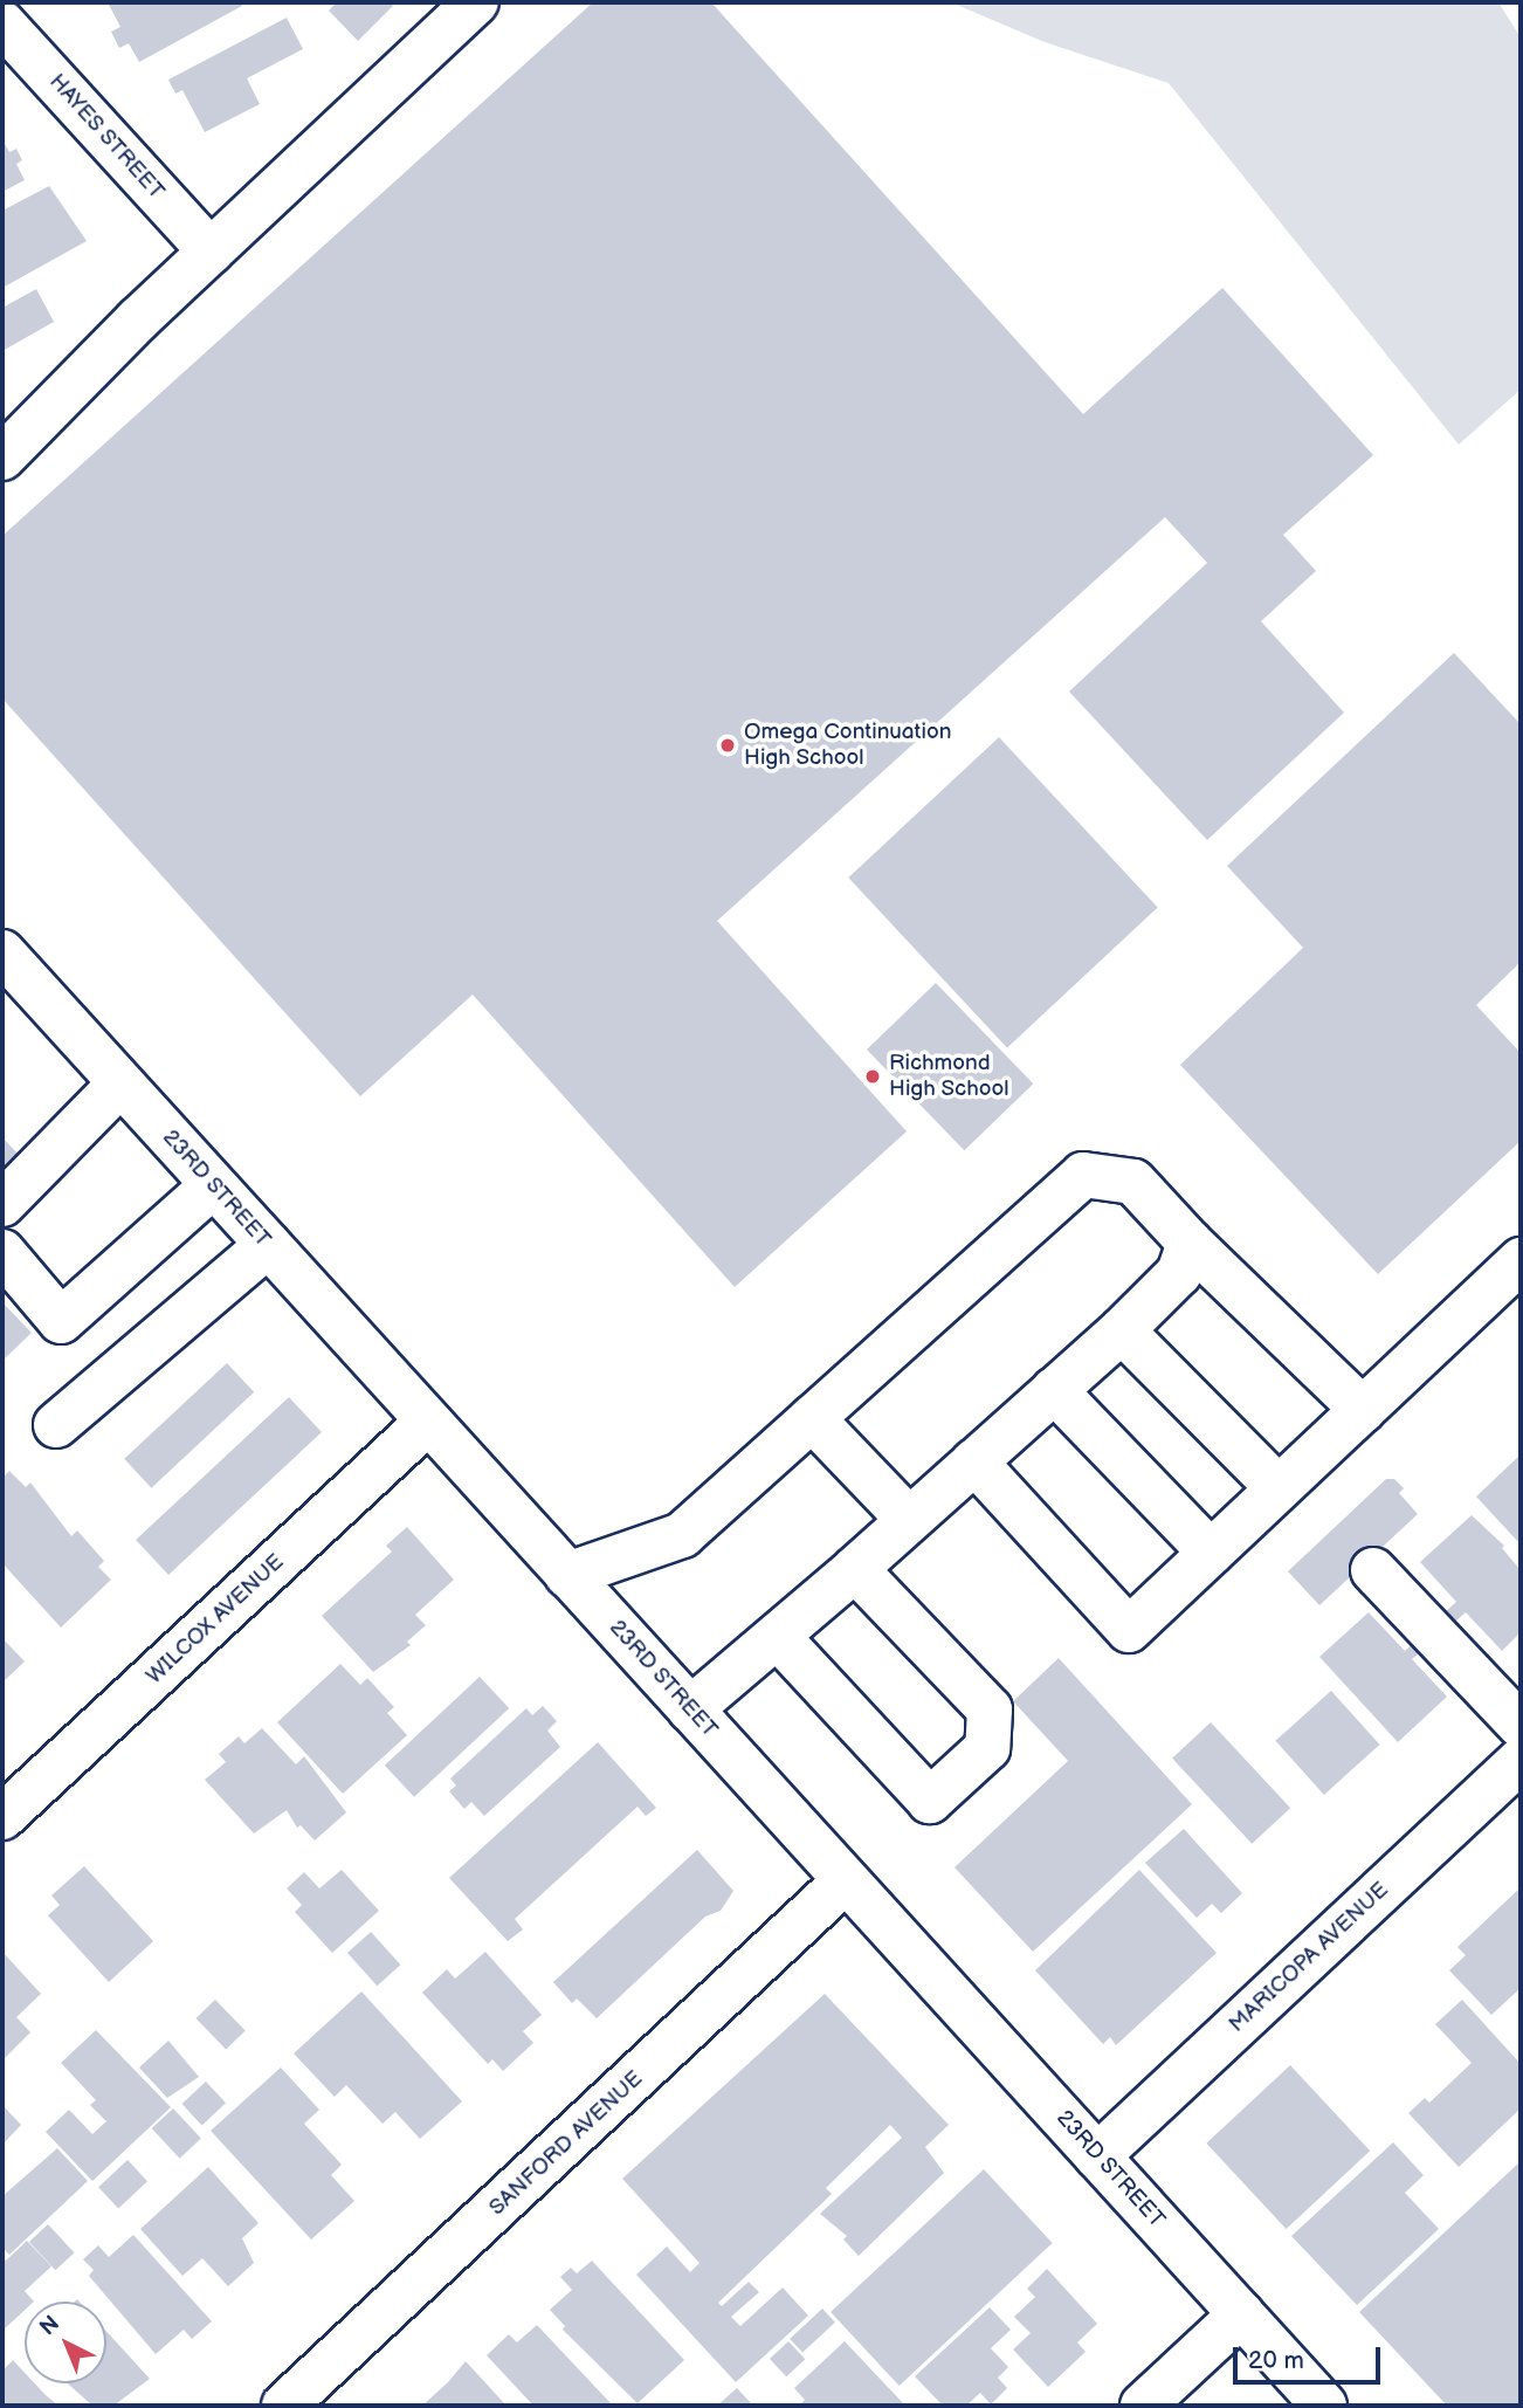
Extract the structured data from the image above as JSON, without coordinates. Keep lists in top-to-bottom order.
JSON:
{
  "streets": {
    "street": [
      "HAYES STREET",
      "23RD STREET",
      "WILCOX AVENUE",
      "MARICOPA AVENUE",
      "SANFORD AVENUE"
    ]
  },
  "crossings": [
    ["23RD STREET", "WILCOX AVENUE"],
    ["23RD STREET", "MARICOPA AVENUE"],
    ["23RD STREET", "SANFORD AVENUE"]
  ],
  "places": ["Omega Continuation High School", "Richmond High School"],
  "scale_bar": "20 m",
  "north": "top left"
}
